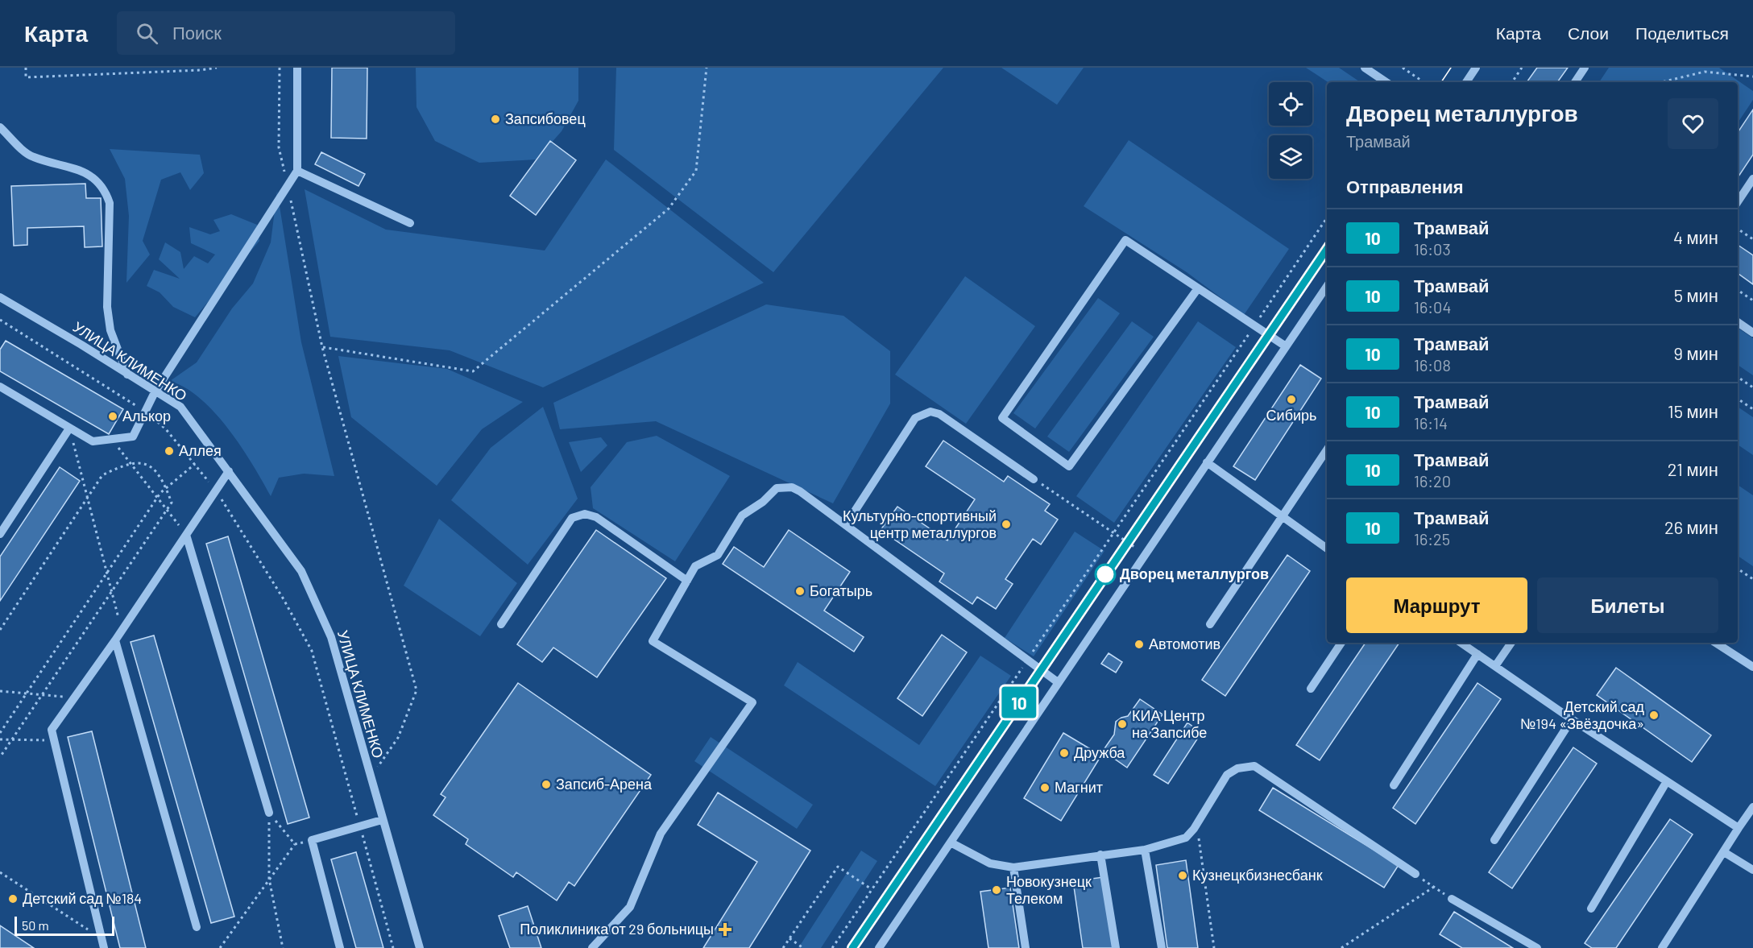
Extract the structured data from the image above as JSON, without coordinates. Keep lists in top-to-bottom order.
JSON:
{
  "streets": {
    "street": ["УЛИЦА КЛИМЕНКО"]
  },
  "places": {
    "other": [
      "Запсибовец",
      "Сибирь",
      "Алькор",
      "Аллея",
      "Культурно-спортивный центр металлургов",
      "Дворец металлургов",
      "Богатырь",
      "Автомотив",
      "Детский сад №194 «Звёздочка»",
      "КИА Центр на Запсибе",
      "Дружба",
      "Запсиб-Арена",
      "Магнит",
      "Кузнецкбизнесбанк",
      "Новокузнецк Телеком",
      "Детский сад №184"
    ],
    "health": ["Поликлиника от 29 больницы"]
  },
  "lines": ["tram line 10"],
  "scale_bar": "50 m",
  "page": {
    "header": "Карта",
    "search": "Поиск",
    "nav": ["Карта", "Слои", "Поделиться"],
    "on_map": "10",
    "heading": [
      ["Дворец металлургов", "Трамвай"],
      "Отправления"
    ],
    "list": [
      {
        "mark": "10",
        "name": "Трамвай",
        "note": "16:03",
        "value": "4 мин"
      },
      {
        "mark": "10",
        "name": "Трамвай",
        "note": "16:04",
        "value": "5 мин"
      },
      {
        "mark": "10",
        "name": "Трамвай",
        "note": "16:08",
        "value": "9 мин"
      },
      {
        "mark": "10",
        "name": "Трамвай",
        "note": "16:14",
        "value": "15 мин"
      },
      {
        "mark": "10",
        "name": "Трамвай",
        "note": "16:20",
        "value": "21 мин"
      },
      {
        "mark": "10",
        "name": "Трамвай",
        "note": "16:25",
        "value": "26 мин"
      }
    ],
    "buttons": ["Маршрут", "Билеты"],
    "scale": "50 m"
  }
}
